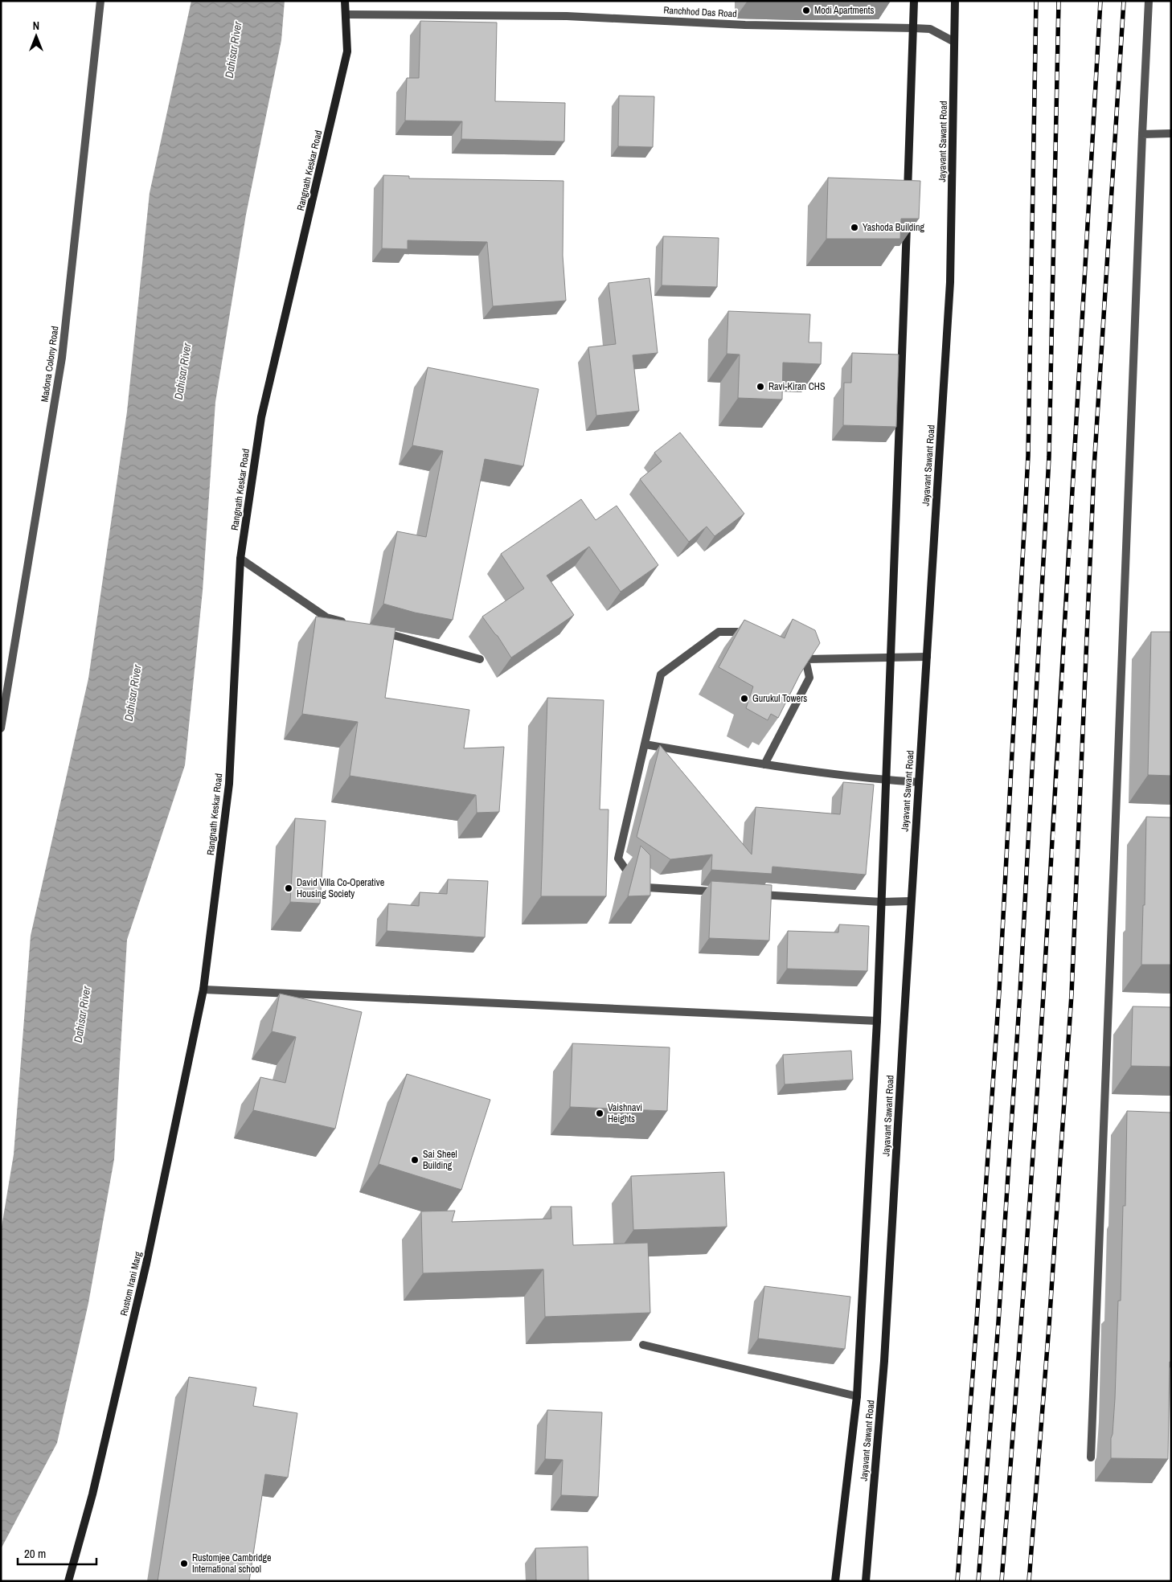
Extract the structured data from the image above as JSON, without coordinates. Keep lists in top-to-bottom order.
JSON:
{
  "streets": {
    "street": [
      "Ranchhod Das Road",
      "Jayavant Sawant Road",
      "Rangnath Keskar Road",
      "Madona Colony Road",
      "Rustom Irani Marg"
    ]
  },
  "crossings": [
    ["Ranchhod Das Road", "Jayavant Sawant Road"],
    ["Ranchhod Das Road", "Rangnath Keskar Road"],
    ["Rangnath Keskar Road", "Rustom Irani Marg"]
  ],
  "water": ["Dahisar River"],
  "places": [
    "Modi Apartments",
    "Yashoda Building",
    "Ravi-Kiran CHS",
    "Gurukul Towers",
    "David Villa Co-Operative Housing Society",
    "Vaishnavi Heights",
    "Sai Sheel Building",
    "Rustomjee Cambridge International school"
  ],
  "scale_bar": "20 m",
  "north": "top"
}
